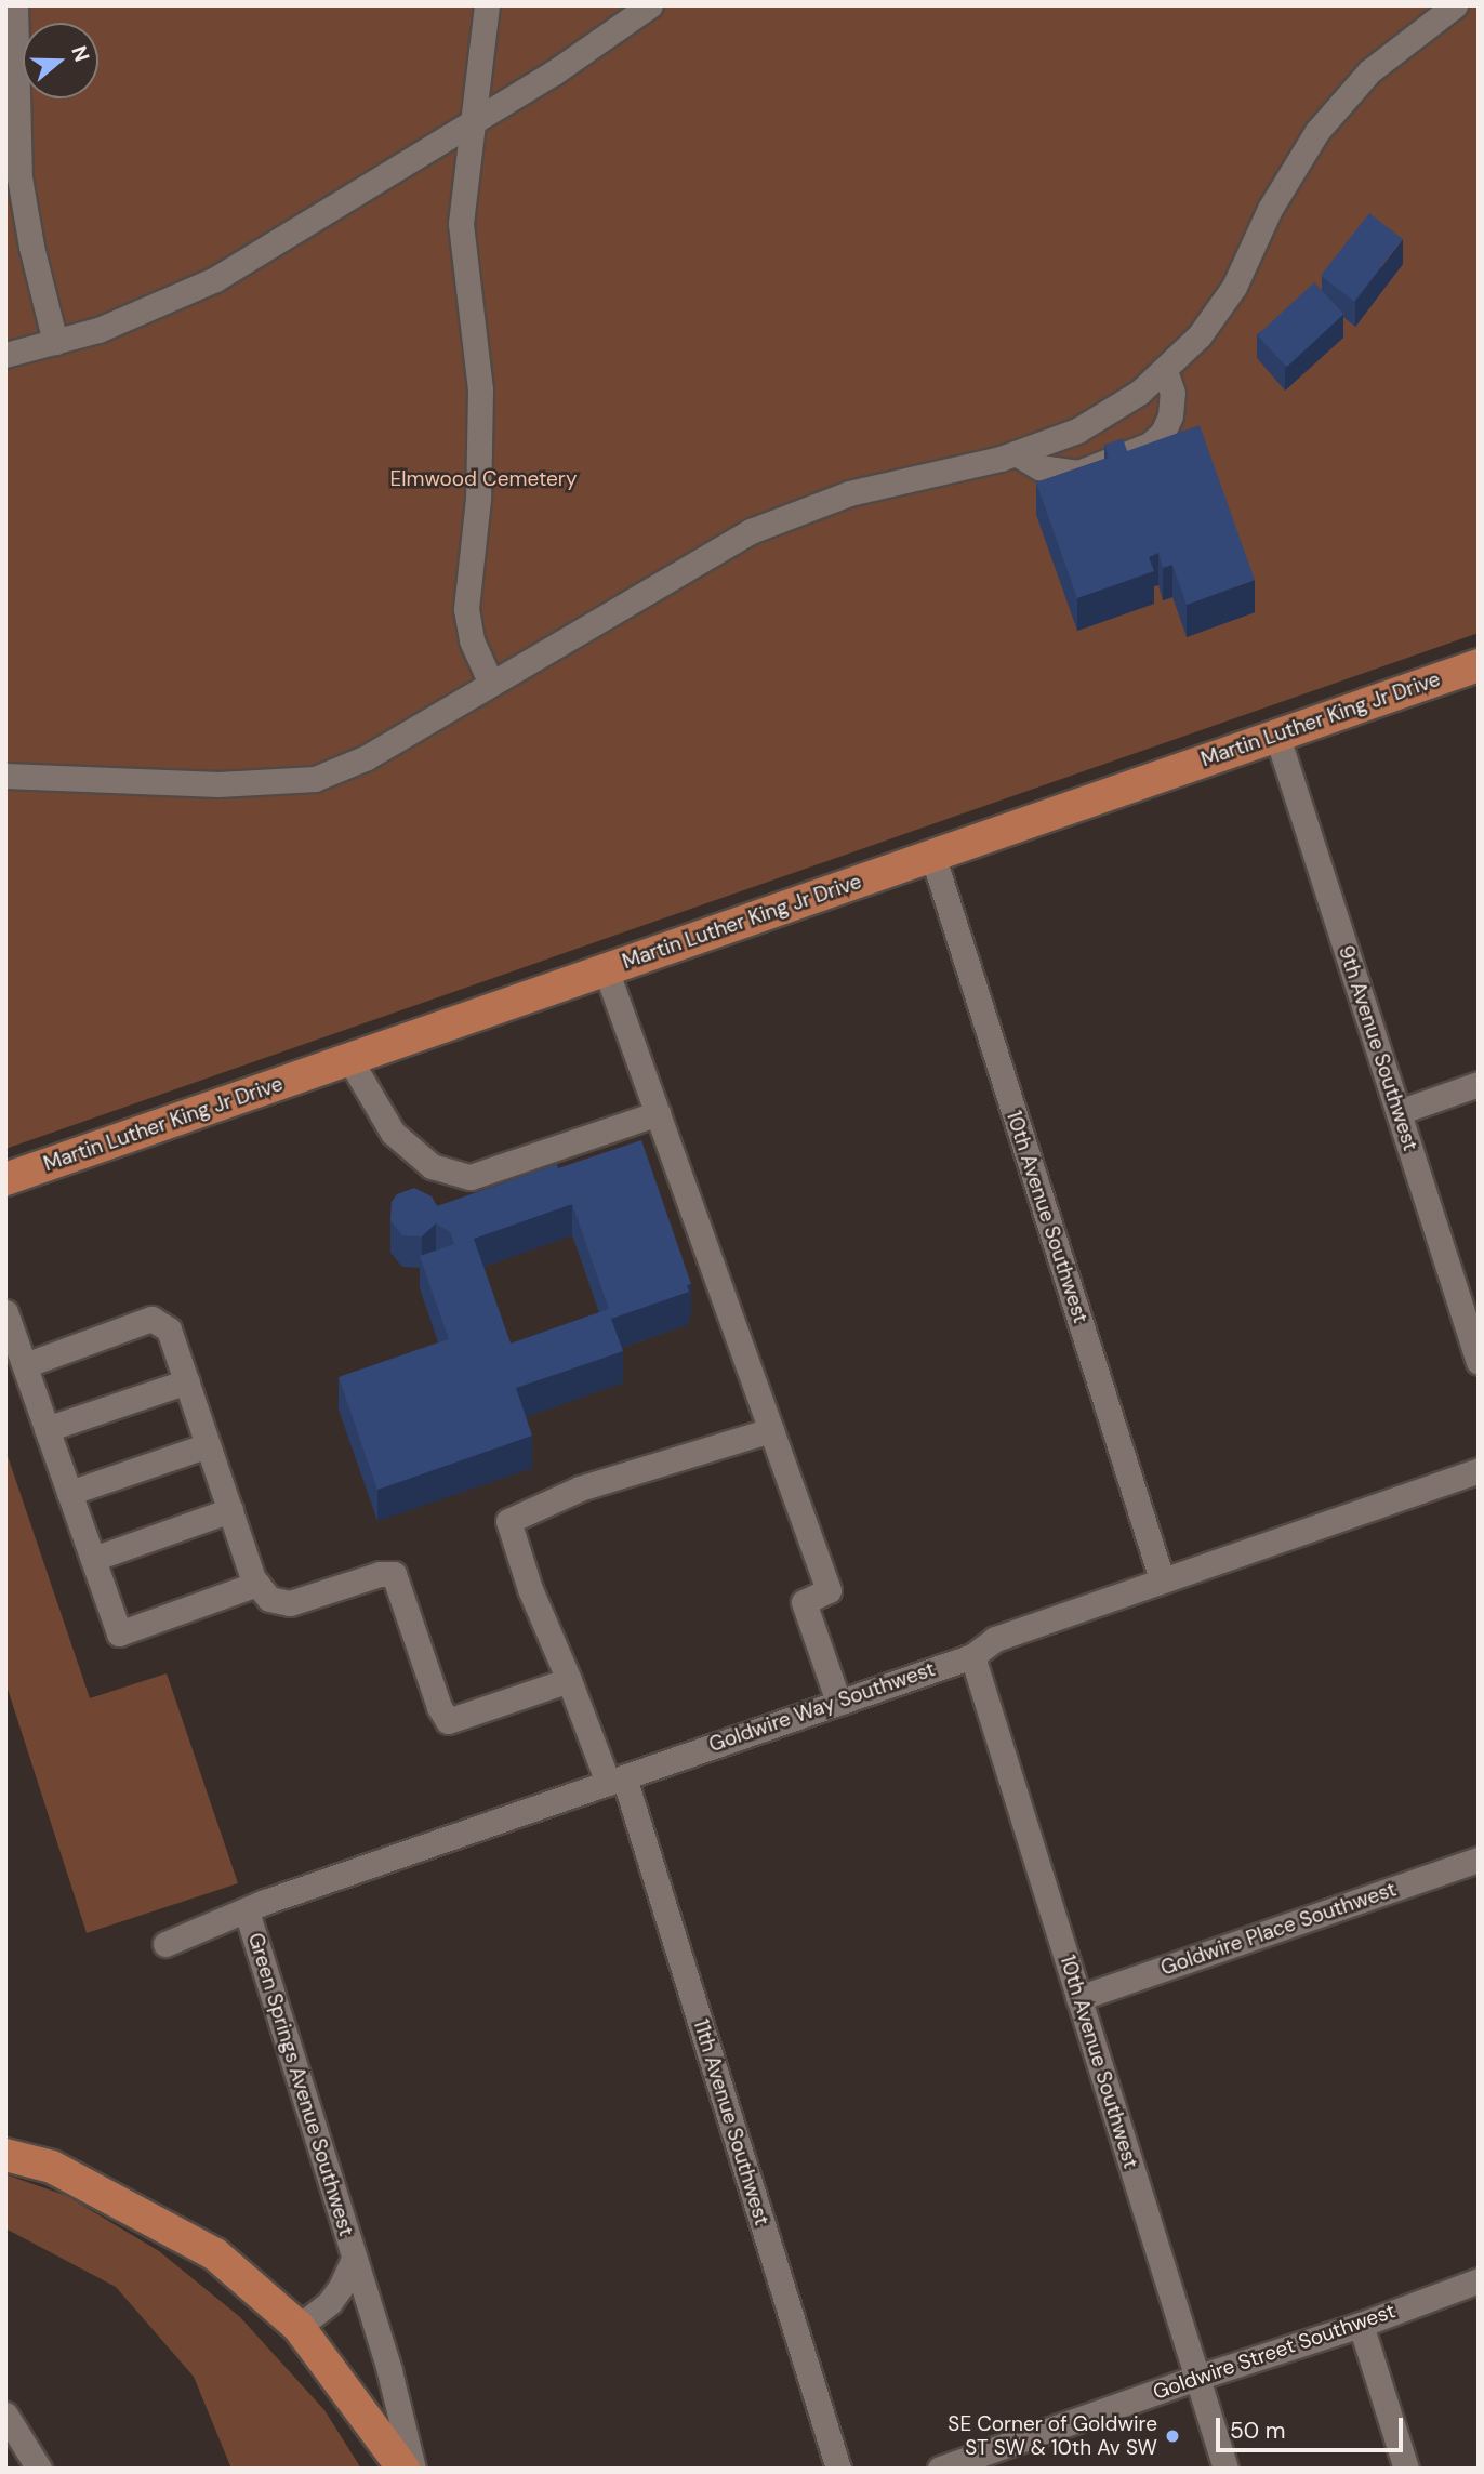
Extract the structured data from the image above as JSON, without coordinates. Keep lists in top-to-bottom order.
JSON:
{
  "streets": {
    "main road": ["Martin Luther King Jr Drive"],
    "street": [
      "9th Avenue Southwest",
      "10th Avenue Southwest",
      "Goldwire Way Southwest",
      "Goldwire Place Southwest",
      "Green Springs Avenue Southwest",
      "11th Avenue Southwest",
      "Goldwire Street Southwest"
    ]
  },
  "crossings": [
    ["Martin Luther King Jr Drive", "9th Avenue Southwest"],
    ["Martin Luther King Jr Drive", "10th Avenue Southwest"],
    ["10th Avenue Southwest", "Goldwire Way Southwest"],
    ["10th Avenue Southwest", "Goldwire Place Southwest"],
    ["10th Avenue Southwest", "Goldwire Street Southwest"],
    ["Goldwire Way Southwest", "Green Springs Avenue Southwest"],
    ["Goldwire Way Southwest", "11th Avenue Southwest"]
  ],
  "parks": ["Elmwood Cemetery"],
  "places": ["SE Corner of Goldwire ST SW & 10th Av SW"],
  "scale_bar": "50 m",
  "north": "right"
}
